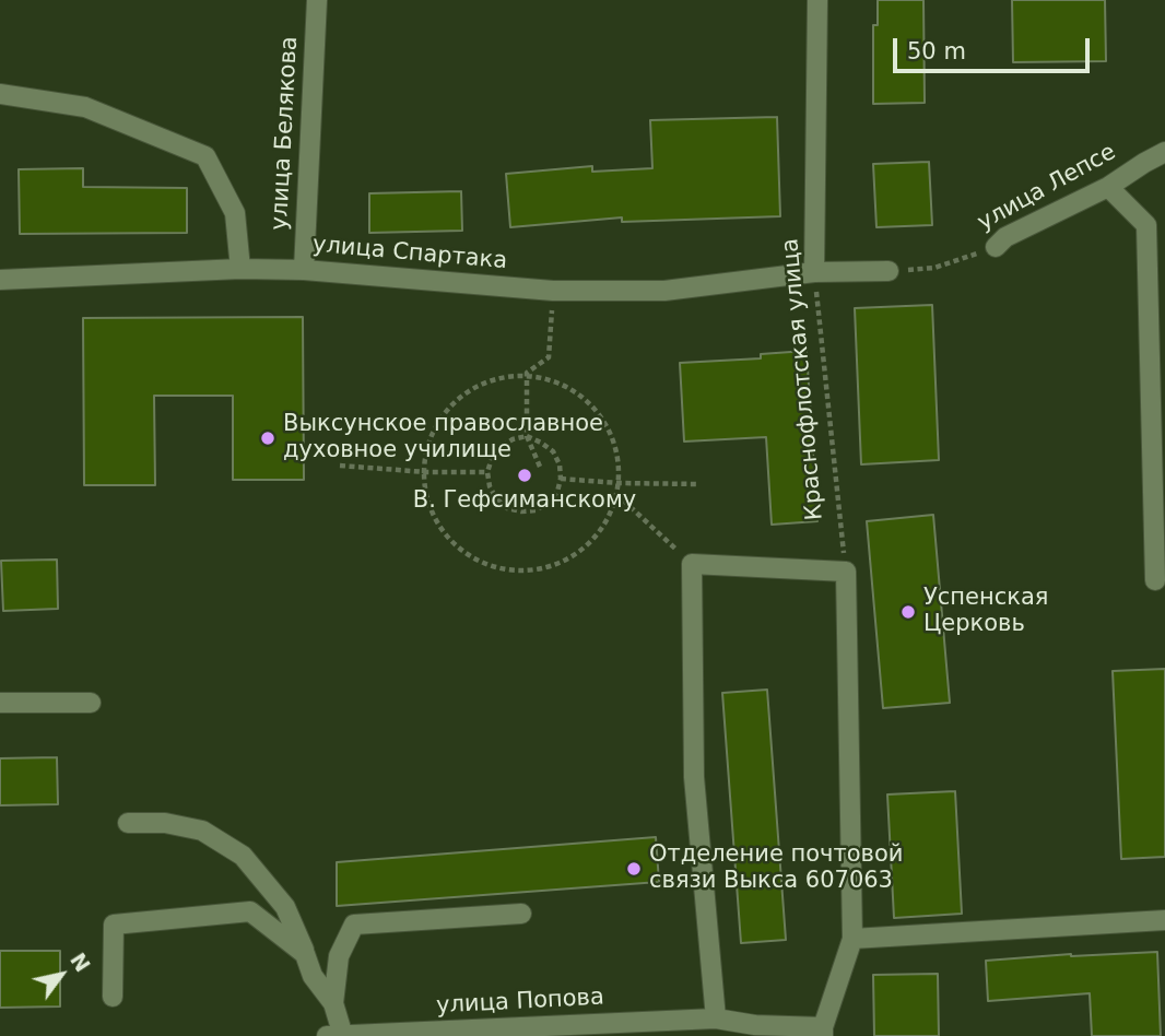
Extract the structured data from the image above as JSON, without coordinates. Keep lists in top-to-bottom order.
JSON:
{
  "streets": {
    "street": [
      "улица Белякова",
      "улица Лепсе",
      "улица Спартака",
      "Краснофлотская улица",
      "улица Попова"
    ]
  },
  "crossings": [
    ["улица Белякова", "улица Спартака"],
    ["улица Спартака", "Краснофлотская улица"]
  ],
  "places": [
    "Выксунское православное духовное училище",
    "В. Гефсиманскому",
    "Успенская Церковь",
    "Отделение почтовой связи Выкса 607063"
  ],
  "scale_bar": "50 m",
  "north": "top right"
}
